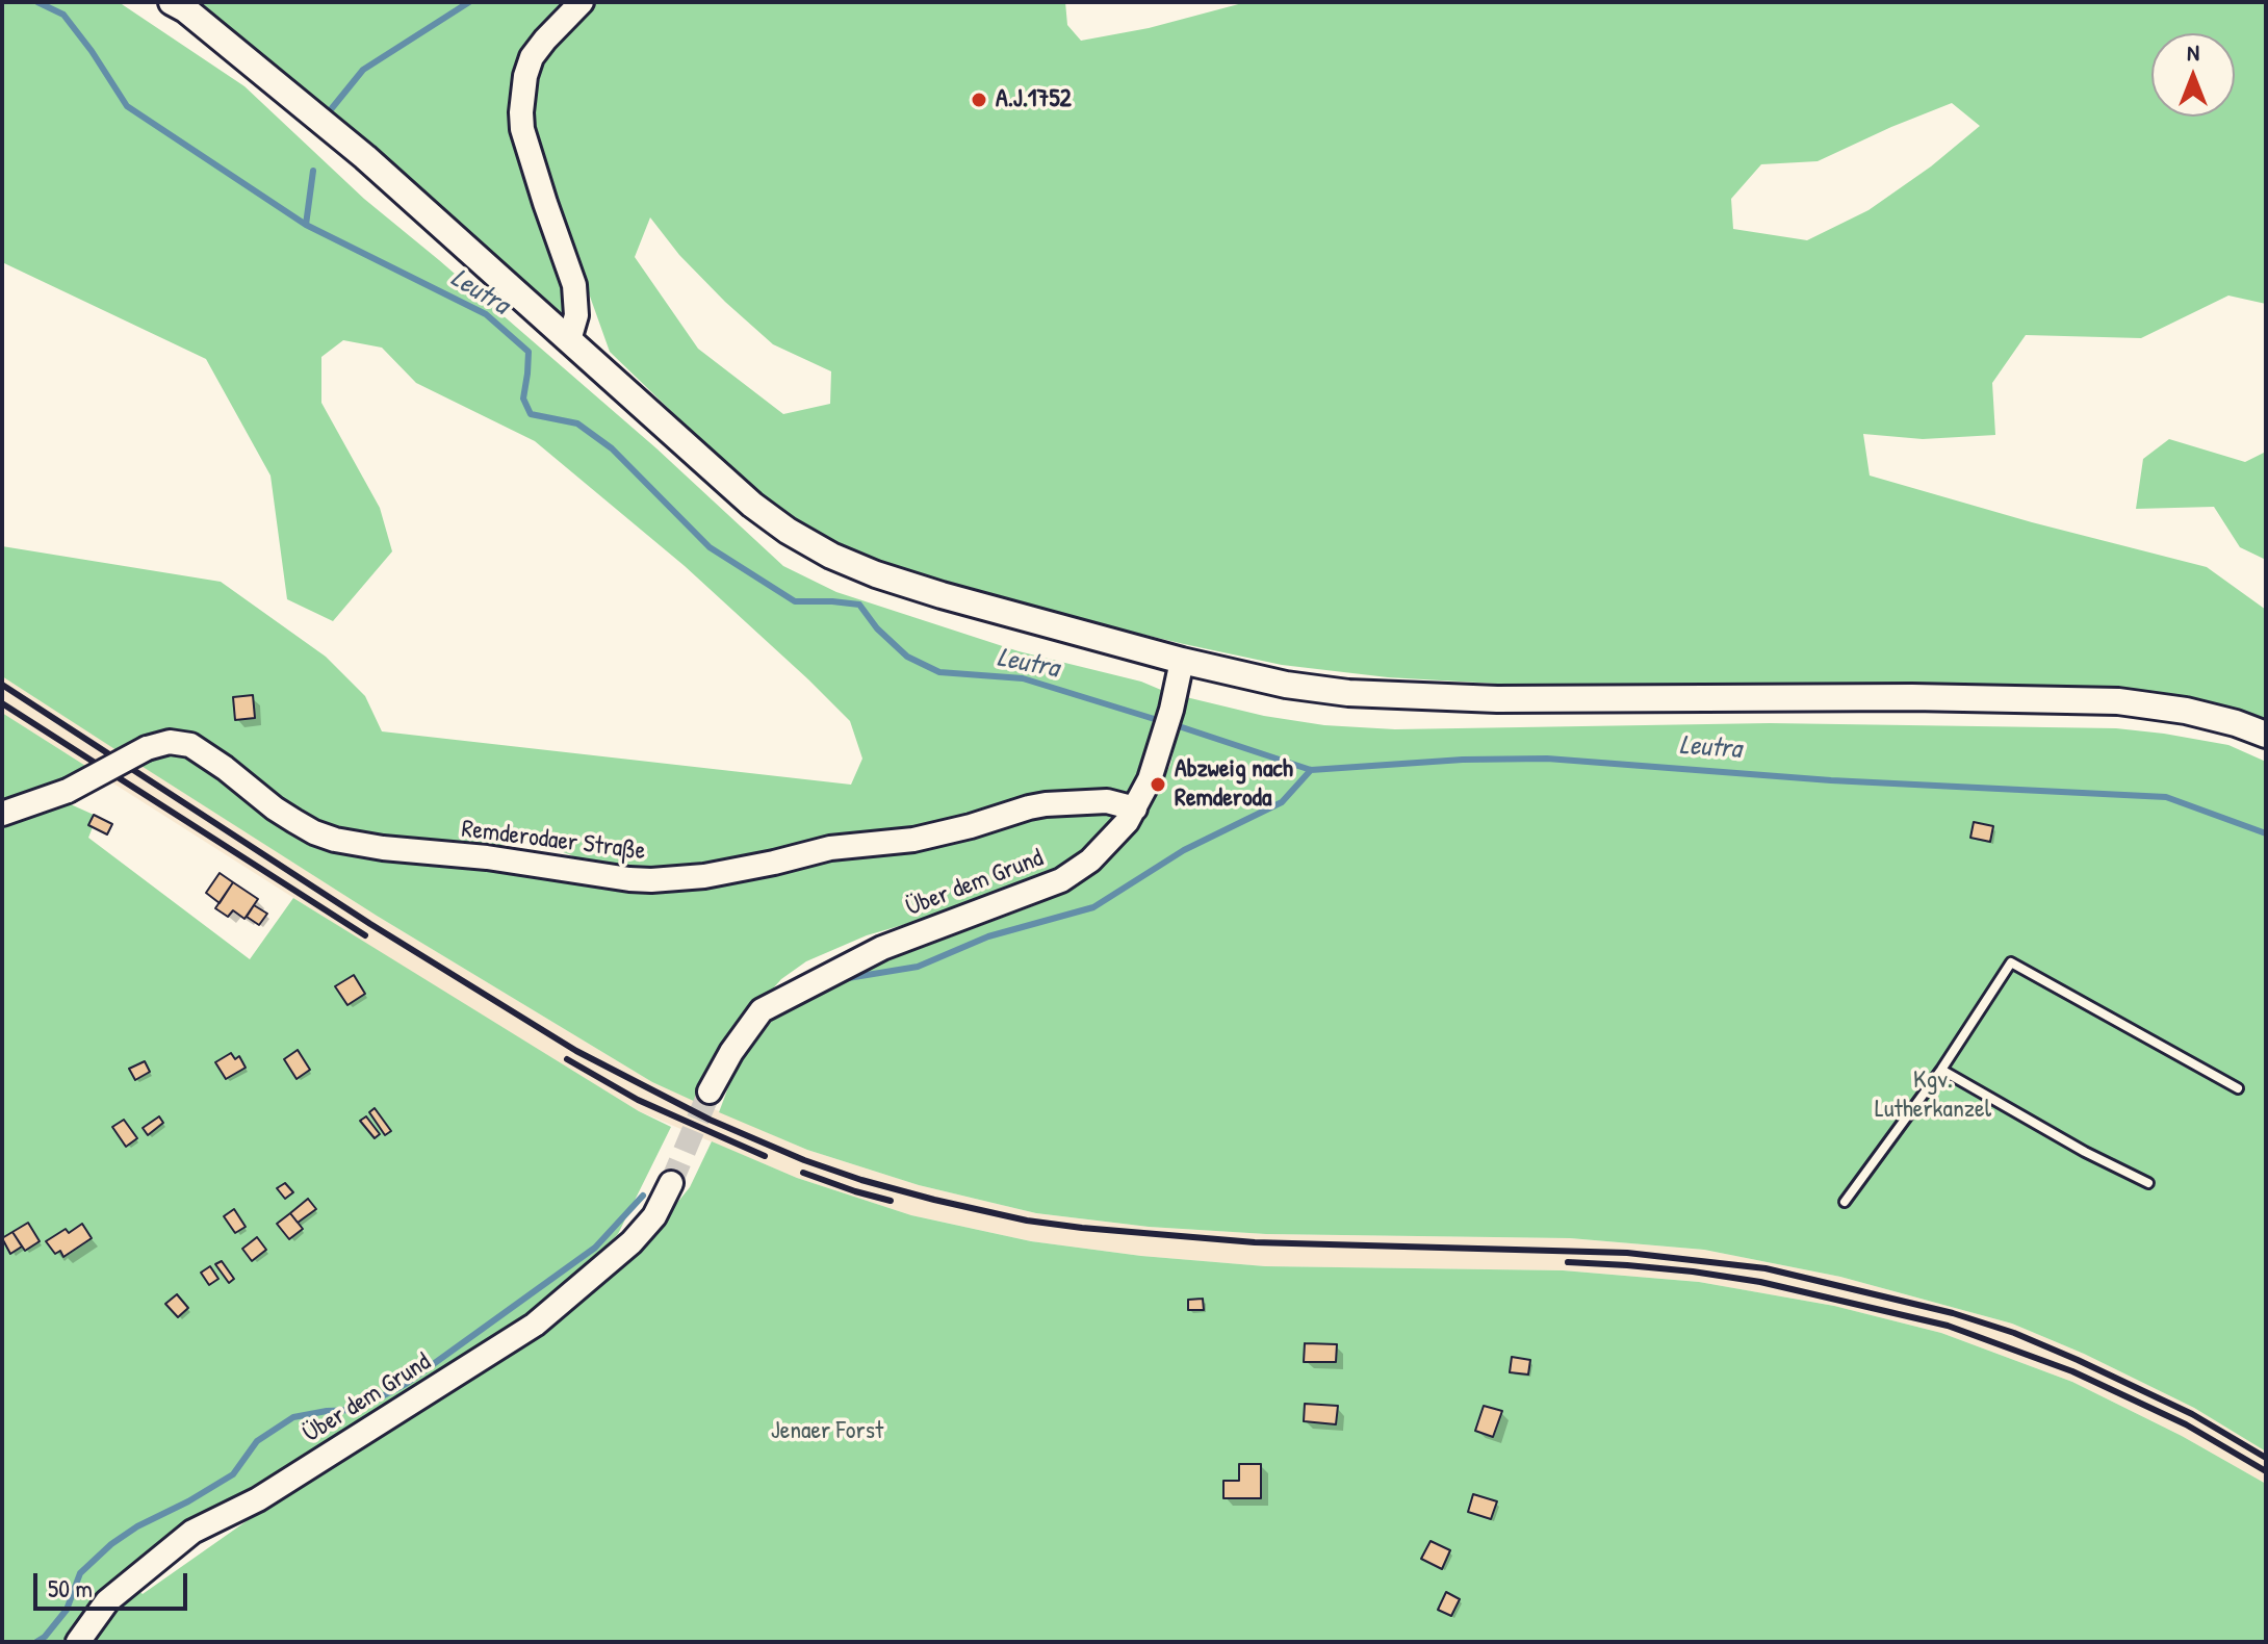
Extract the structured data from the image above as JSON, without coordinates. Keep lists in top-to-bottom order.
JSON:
{
  "streets": {
    "street": ["Remderodaer Straße", "Über dem Grund"]
  },
  "crossings": [
    ["Remderodaer Straße", "Über dem Grund"]
  ],
  "water": ["Leutra"],
  "parks": ["Kgv. Lutherkanzel", "Jenaer Forst"],
  "places": ["A.J.1752", "Abzweig nach Remderoda"],
  "scale_bar": "50 m",
  "north": "top"
}
